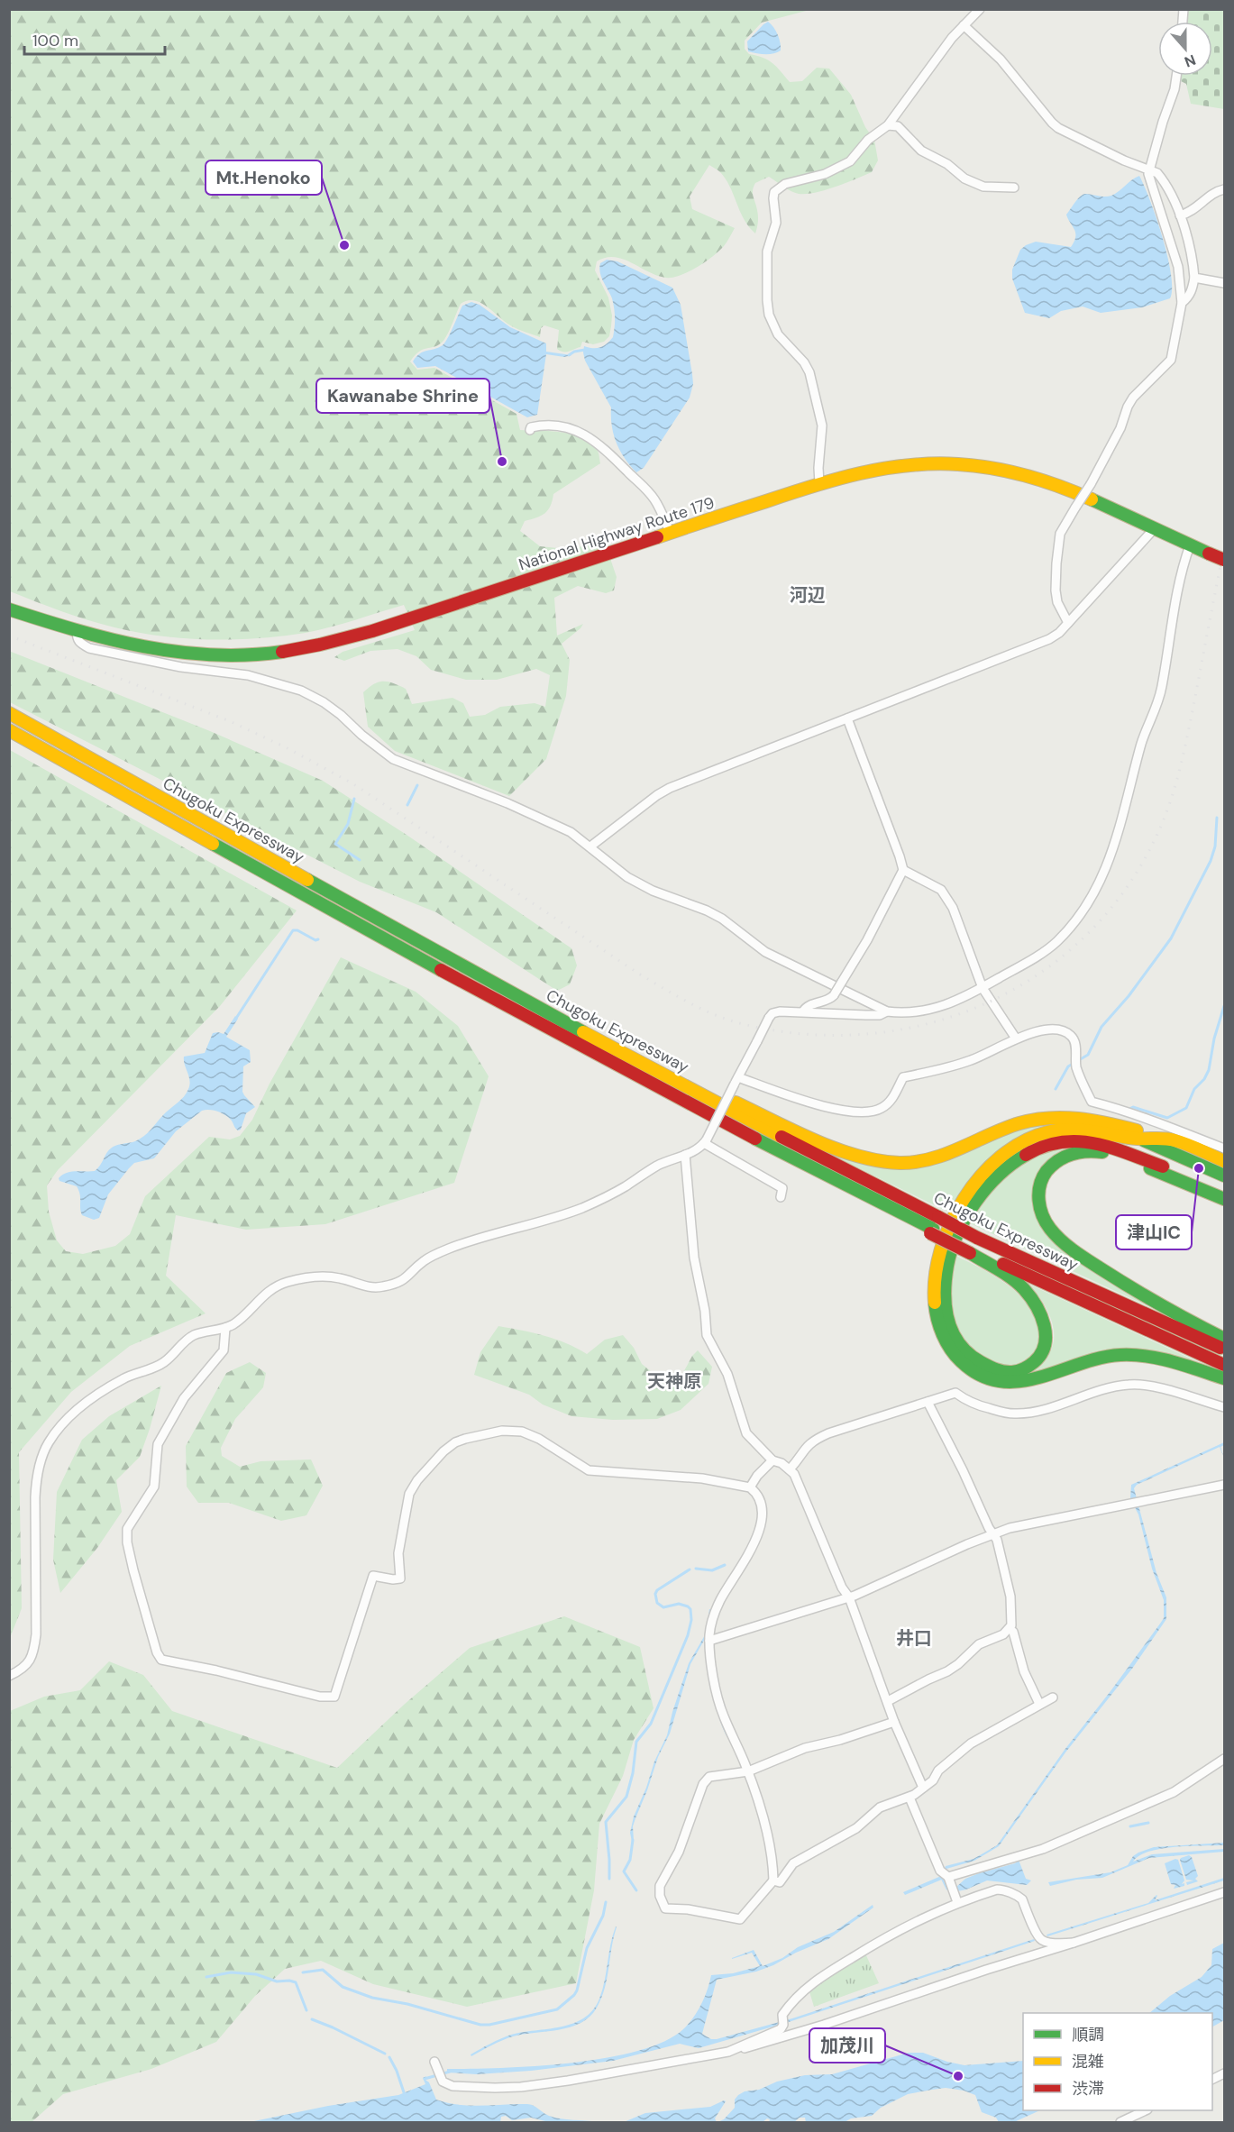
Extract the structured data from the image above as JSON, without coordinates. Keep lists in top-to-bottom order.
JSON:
{
  "streets": {
    "highway": ["National Highway Route 179", "Chugoku Expressway"]
  },
  "districts": ["河辺", "天神原", "井口"],
  "places": [
    "Mt.Henoko",
    "Kawanabe Shrine",
    "津山IC",
    "加茂川"
  ],
  "legend": ["順調", "混雑", "渋滞"],
  "scale_bar": "100 m",
  "north": "bottom"
}
